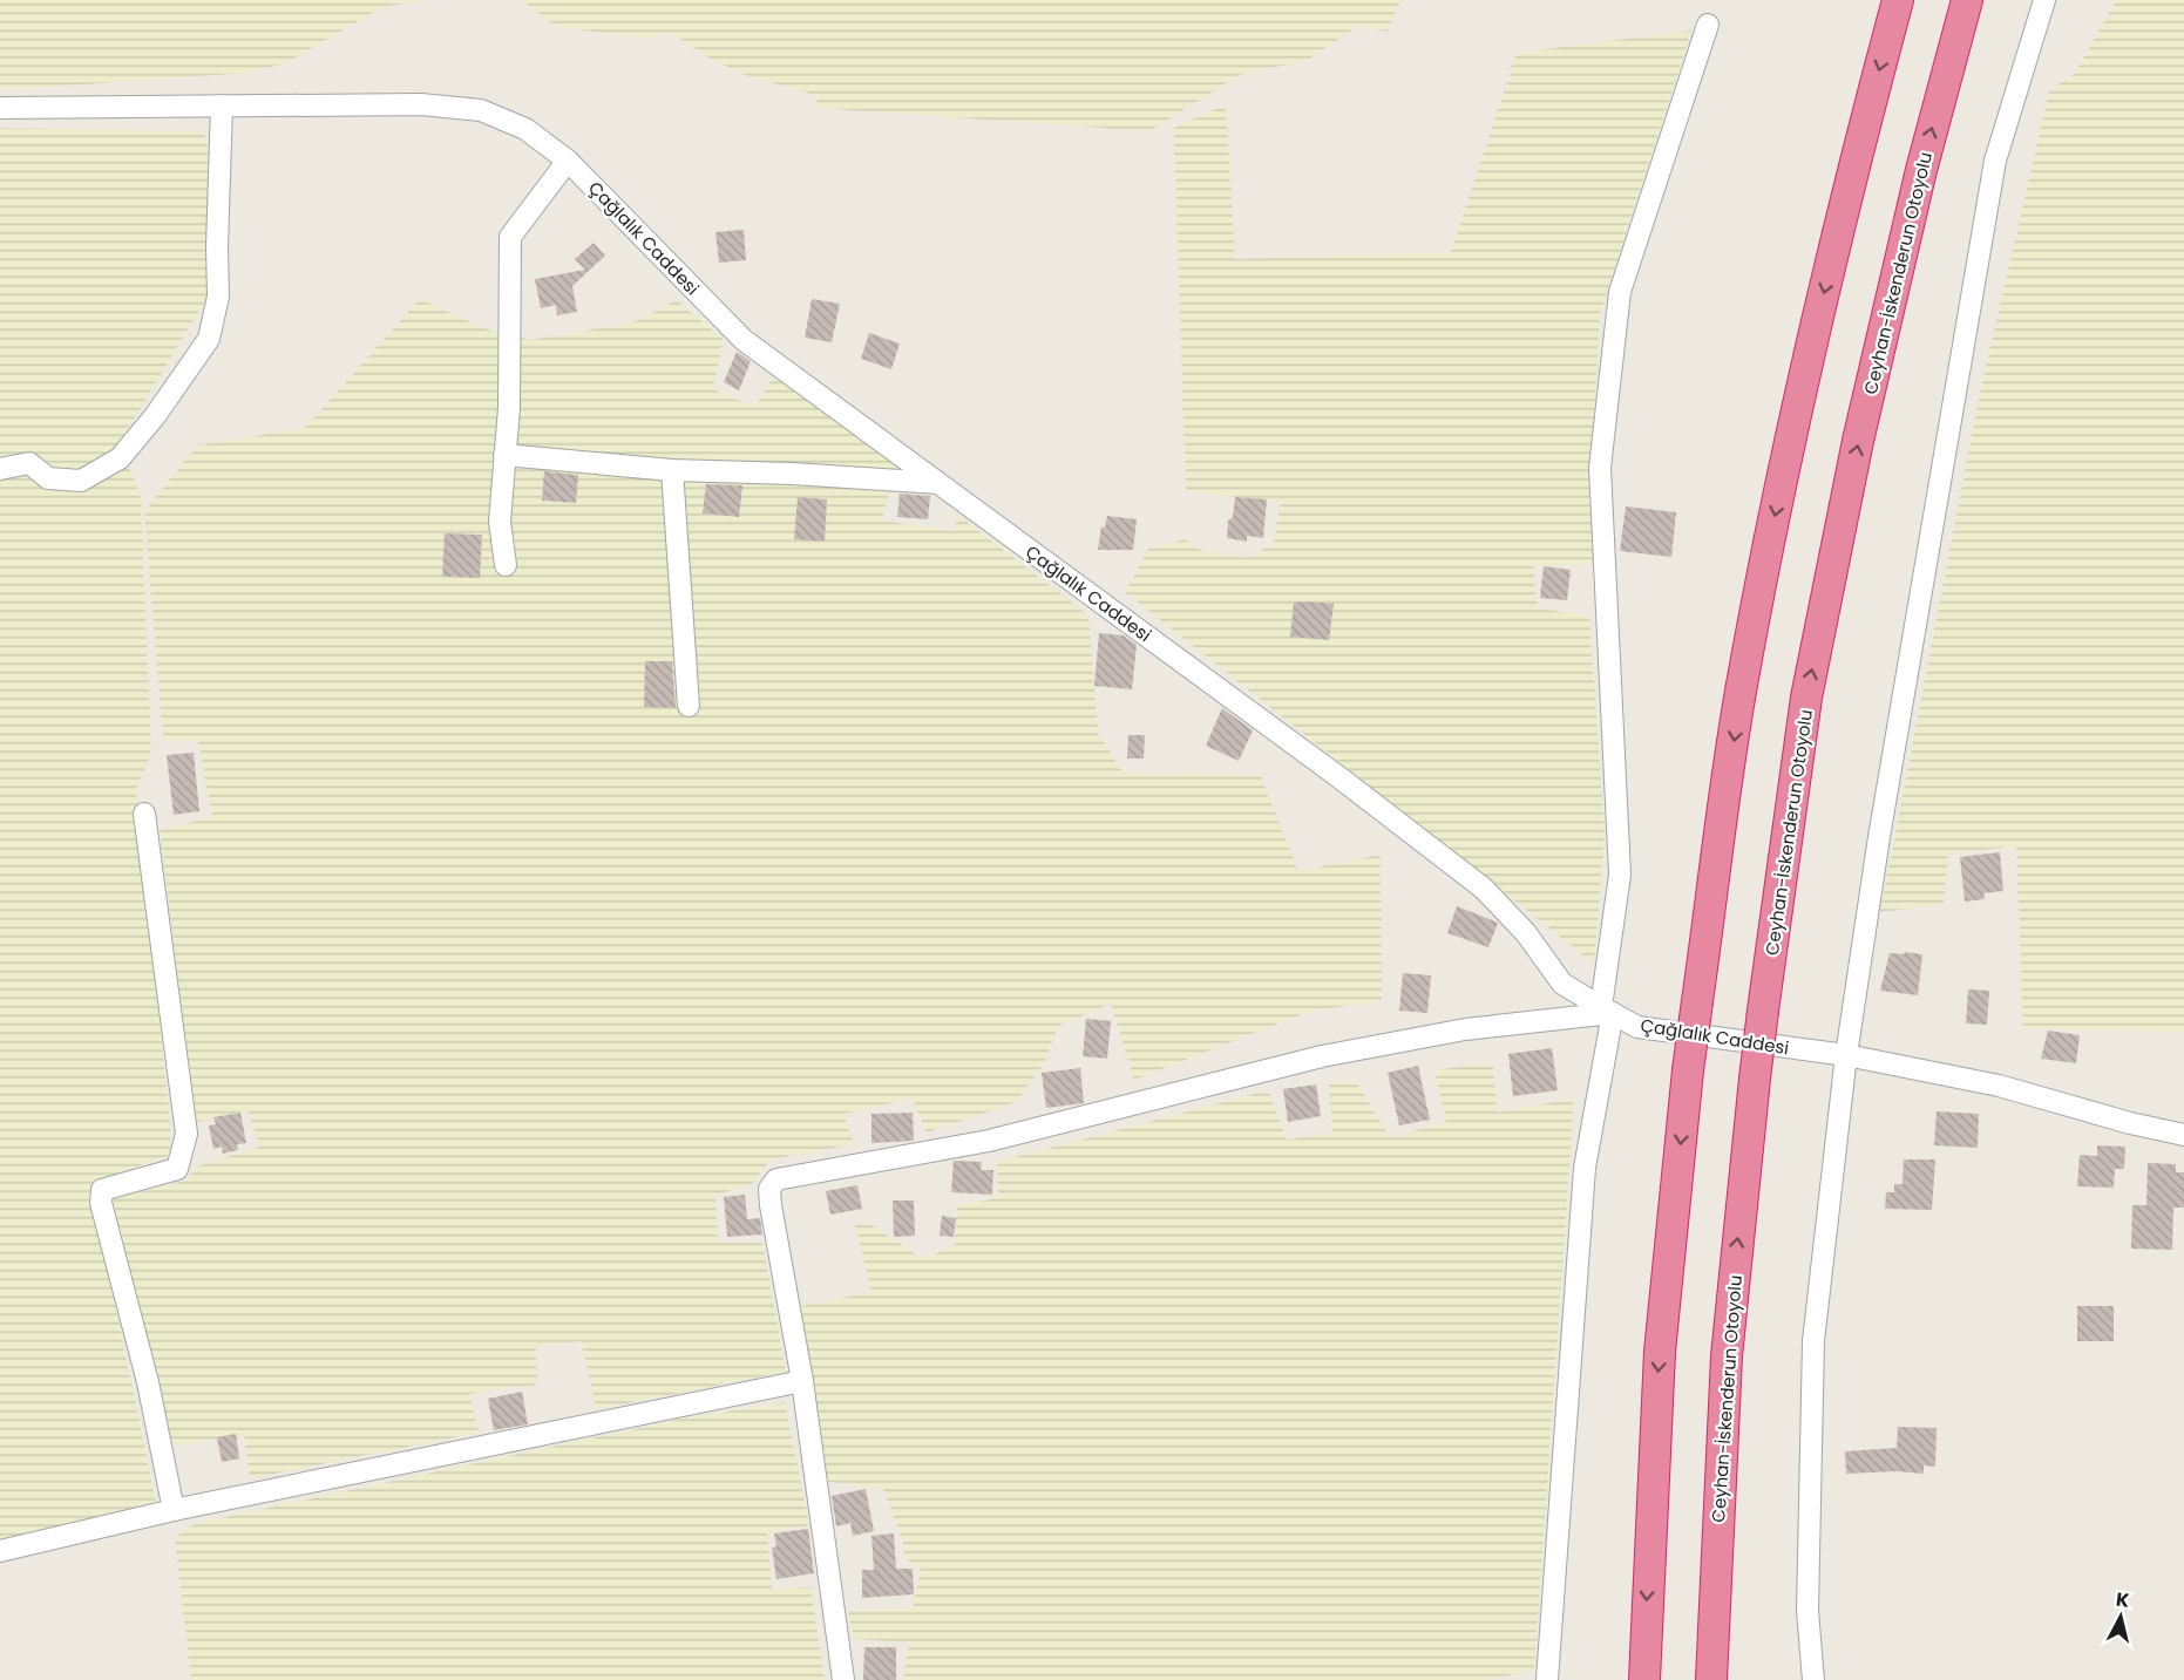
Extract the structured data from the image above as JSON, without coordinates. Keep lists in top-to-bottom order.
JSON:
{
  "streets": {
    "highway": ["Ceyhan-İskenderun Otoyolu"],
    "street": ["Çağlalık Caddesi"]
  },
  "north": "top"
}
